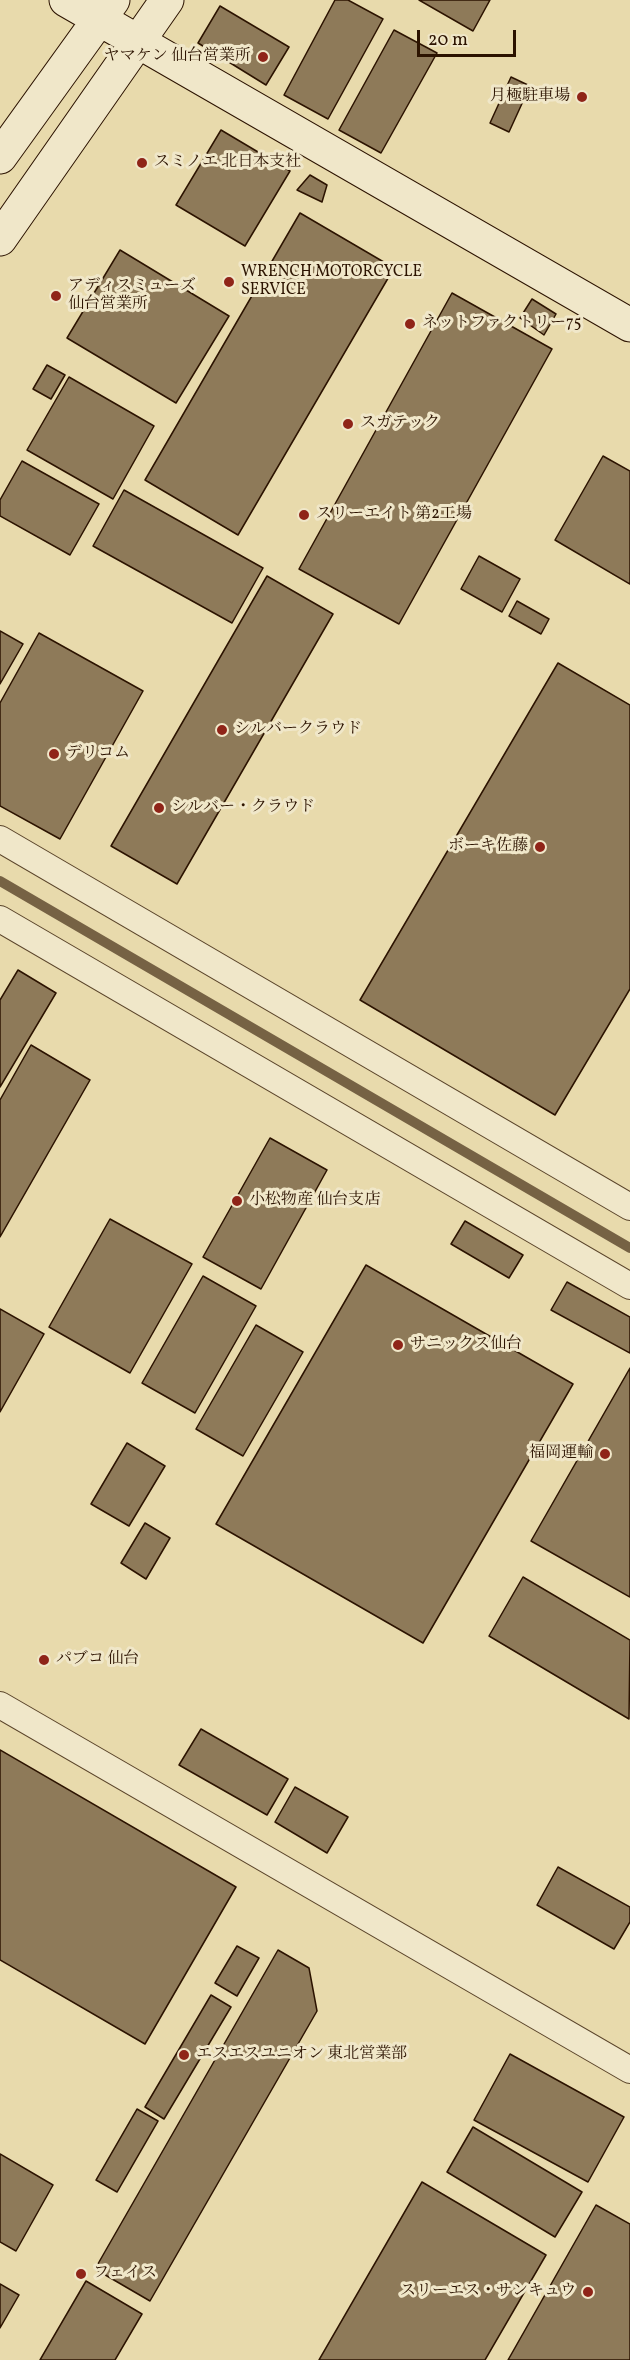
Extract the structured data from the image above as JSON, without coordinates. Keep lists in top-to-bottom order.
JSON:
{
  "places": [
    "ヤマケン 仙台営業所",
    "月極駐車場",
    "スミノエ 北日本支社",
    "WRENCH MOTORCYCLE SERVICE",
    "アディスミューズ 仙台営業所",
    "ネットファクトリー75",
    "スガテック",
    "スリーエイト 第2工場",
    "シルバークラウド",
    "デリコム",
    "シルバー・クラウド",
    "ボーキ佐藤",
    "小松物産 仙台支店",
    "サニックス仙台",
    "福岡運輸",
    "パブコ 仙台",
    "エスエスユニオン 東北営業部",
    "フェイス",
    "スリーエス・サンキュウ"
  ],
  "scale_bar": "20 m"
}
